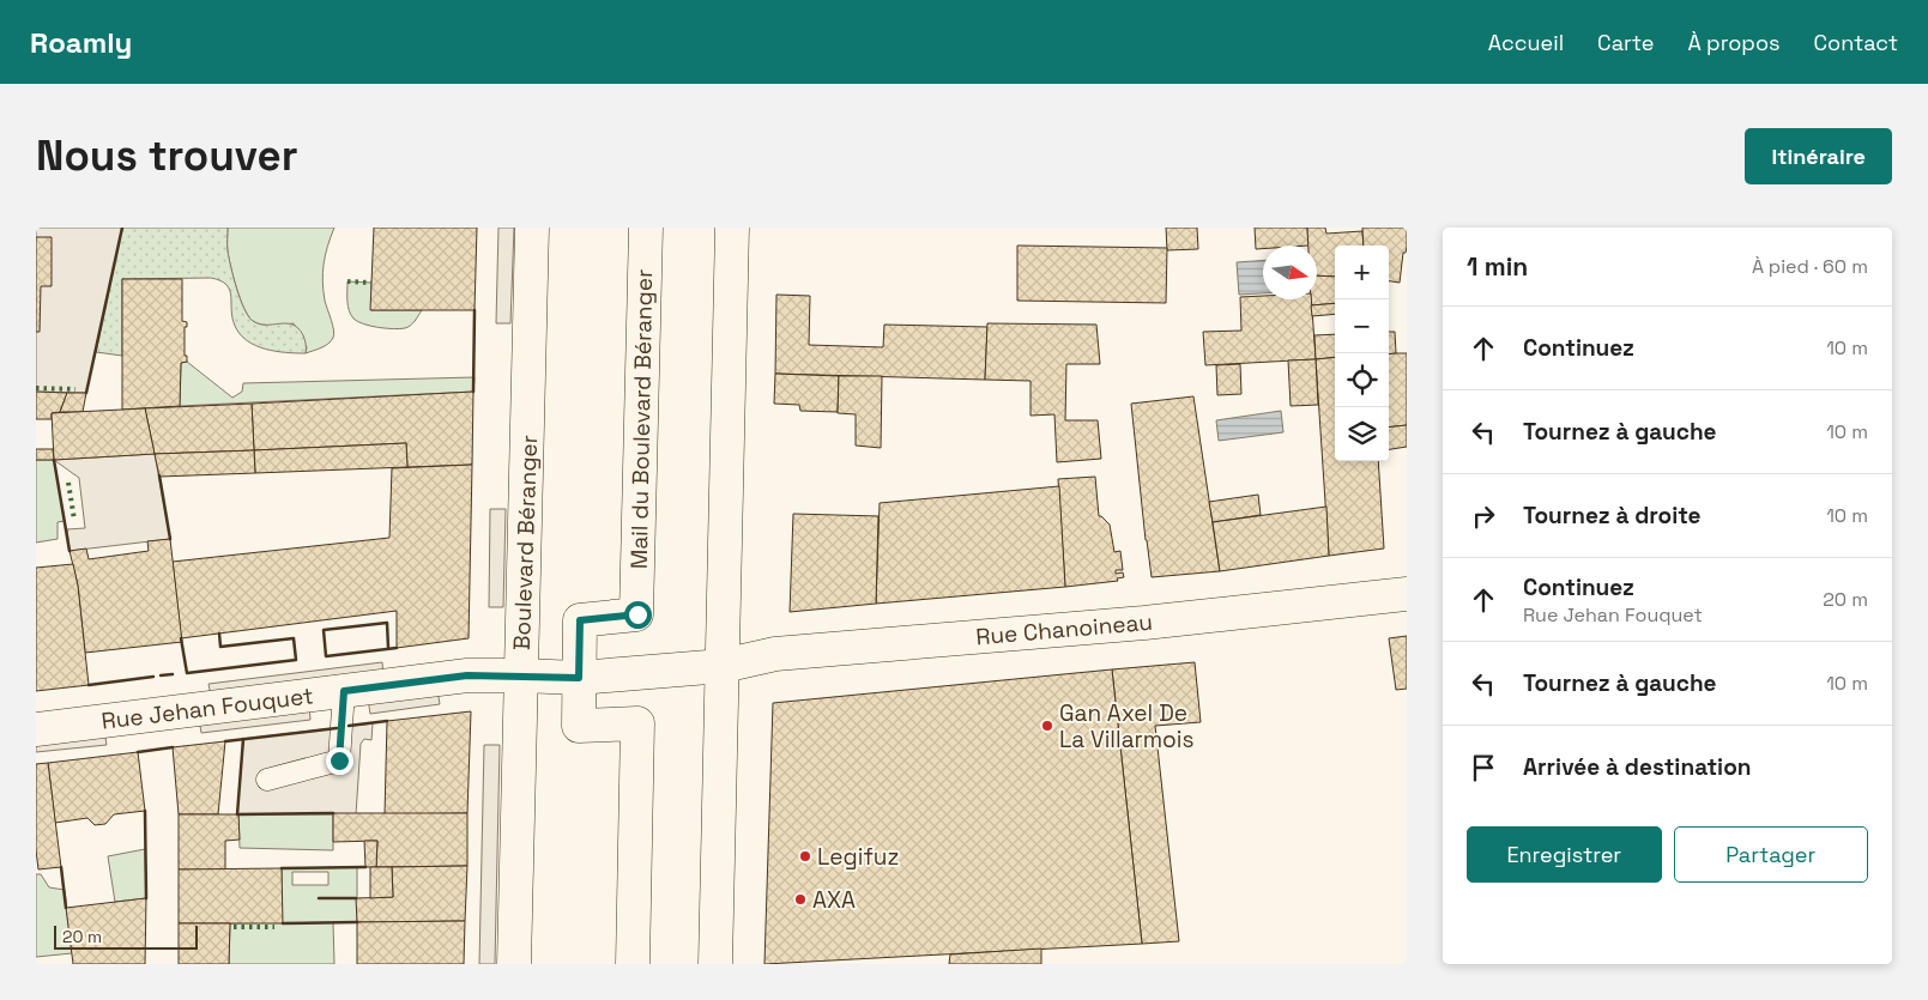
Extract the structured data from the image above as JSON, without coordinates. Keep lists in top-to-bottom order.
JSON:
{
  "streets": {
    "main road": [
      "Mail du Boulevard Béranger",
      "Boulevard Béranger",
      "Rue Chanoineau",
      "Rue Jehan Fouquet"
    ]
  },
  "crossings": [
    ["Mail du Boulevard Béranger", "Rue Chanoineau"],
    ["Mail du Boulevard Béranger", "Rue Jehan Fouquet"],
    ["Boulevard Béranger", "Rue Jehan Fouquet"],
    ["Rue Chanoineau", "Rue Jehan Fouquet"]
  ],
  "places": ["Gan Axel De La Villarmois", "Legifuz", "AXA"],
  "scale_bar": "20 m",
  "north": "right",
  "page": {
    "header": "Roamly",
    "nav": [
      "Accueil",
      "Carte",
      "À propos",
      "Contact"
    ],
    "buttons": [
      "Itinéraire",
      ["Enregistrer", "Partager"]
    ],
    "title": "Nous trouver",
    "heading": ["1 min", "À pied · 60 m"],
    "map_buttons": ["+", "−"],
    "list": [
      ["Continuez", "10 m"],
      ["Tournez à gauche", "10 m"],
      ["Tournez à droite", "10 m"],
      ["Continuez", "Rue Jehan Fouquet", "20 m"],
      ["Tournez à gauche", "10 m"],
      "Arrivée à destination"
    ],
    "scale": "20 m"
  }
}
